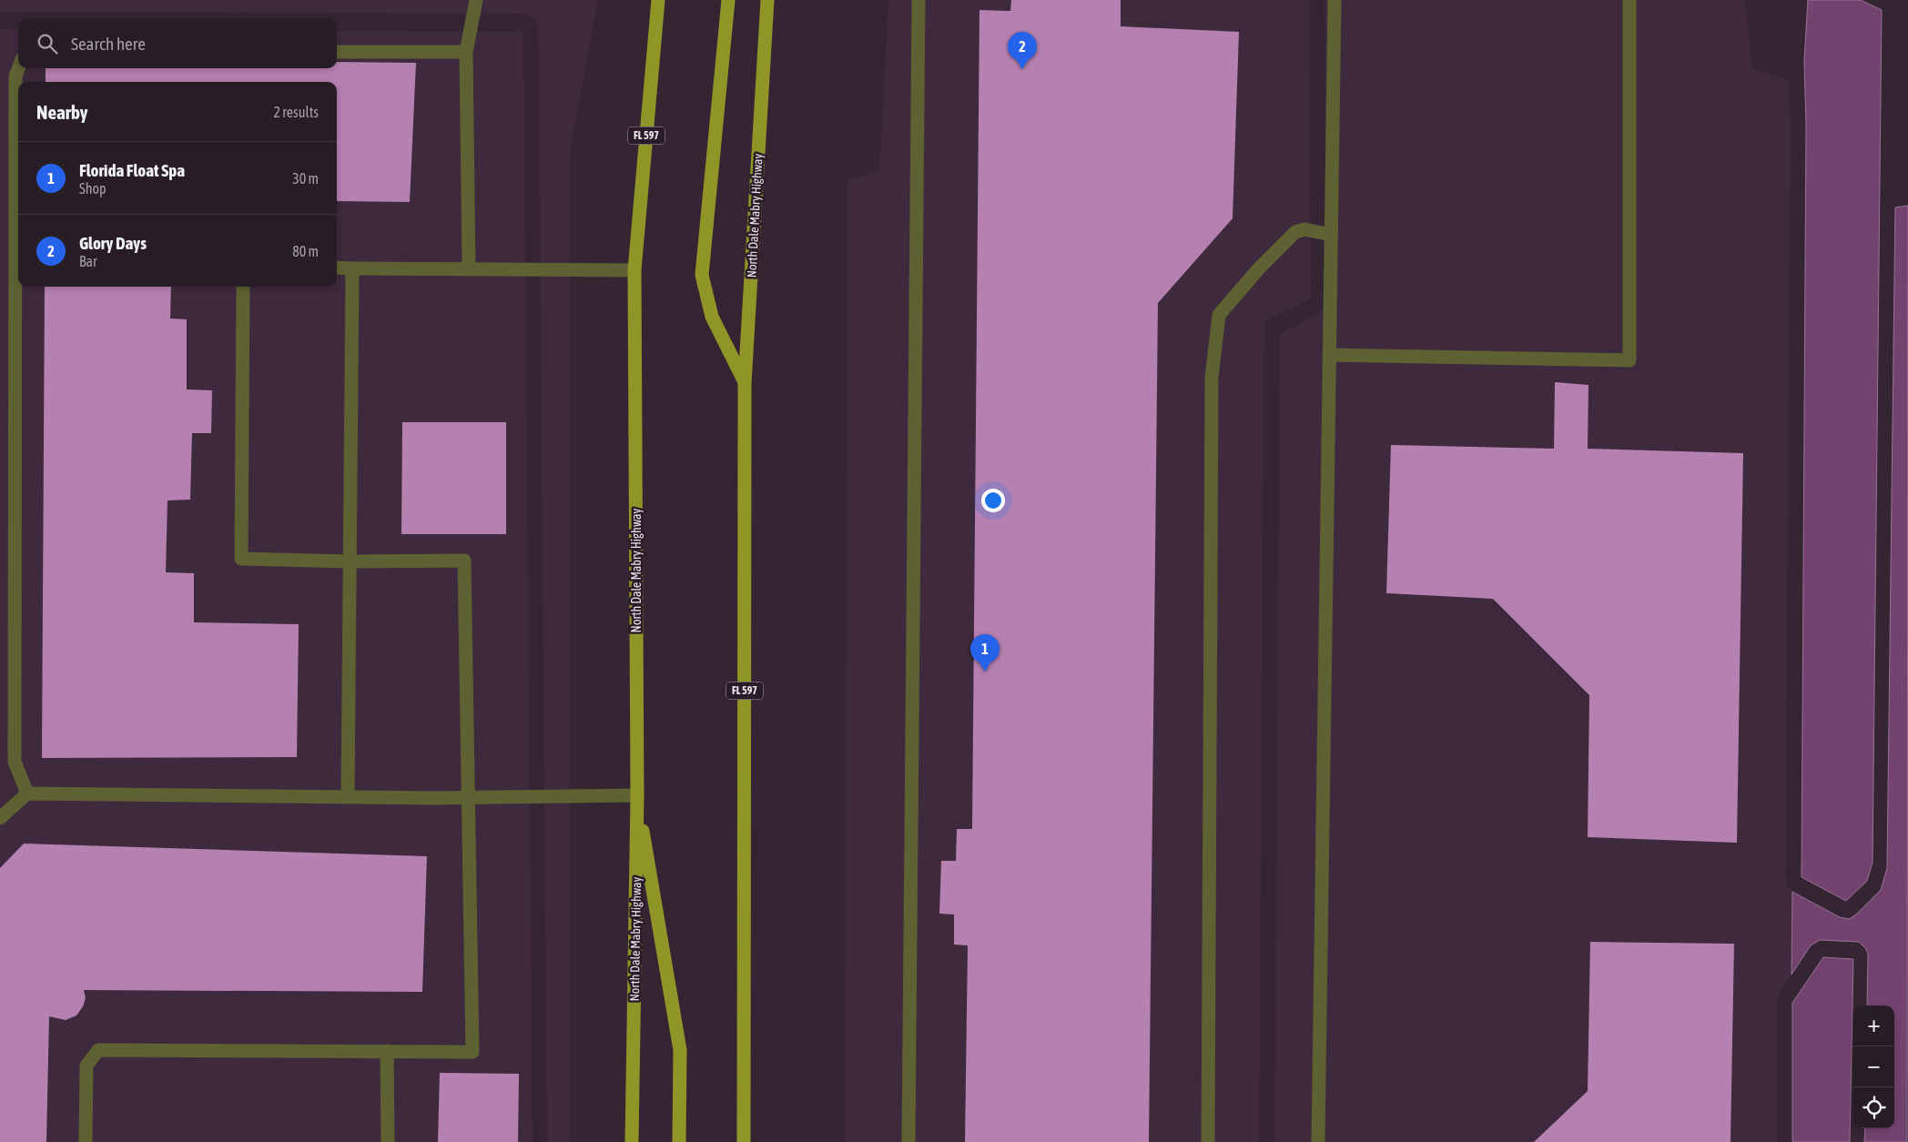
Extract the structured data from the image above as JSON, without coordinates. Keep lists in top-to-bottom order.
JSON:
{
  "streets": {
    "main road": ["FL 597", "North Dale Mabry Highway"]
  },
  "page": {
    "search": "Search here",
    "pins": ["2", "1"],
    "heading": ["Nearby", "2 results"],
    "list": [
      {
        "mark": "1",
        "name": "Florida Float Spa",
        "note": "Shop",
        "value": "30 m"
      },
      {
        "mark": "2",
        "name": "Glory Days",
        "note": "Bar",
        "value": "80 m"
      }
    ],
    "map_buttons": ["+", "−"]
  }
}
